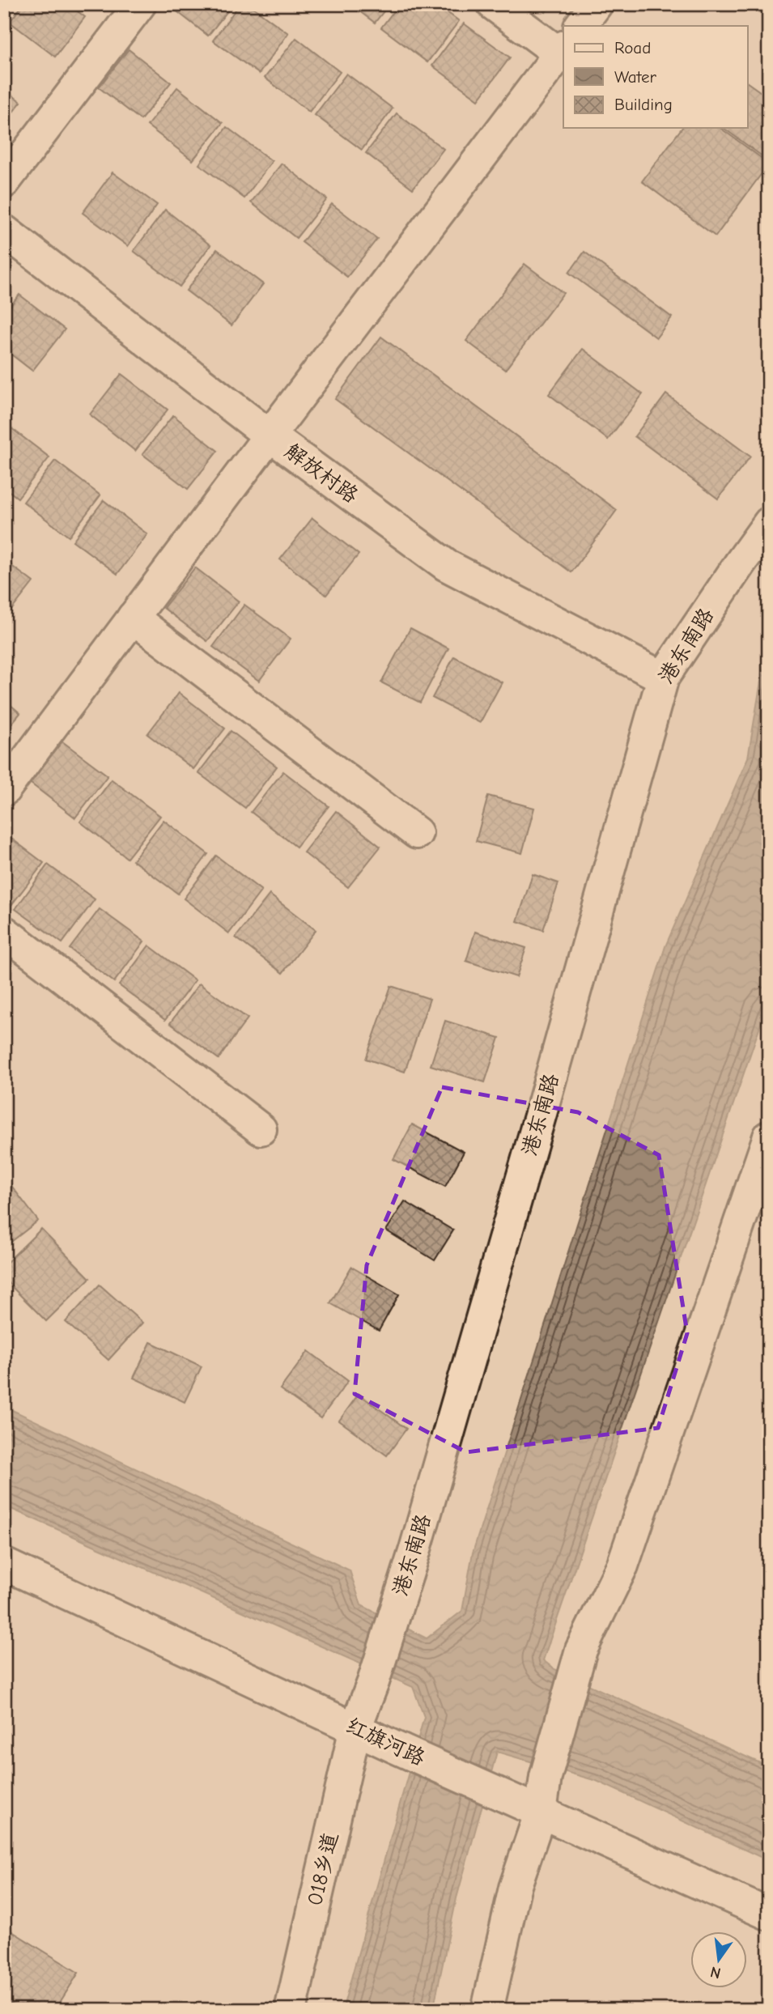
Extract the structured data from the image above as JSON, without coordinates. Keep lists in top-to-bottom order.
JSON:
{
  "streets": {
    "street": [
      "解放村路",
      "港东南路",
      "红旗河路",
      "018乡道"
    ]
  },
  "crossings": [
    ["解放村路", "港东南路"],
    ["港东南路", "红旗河路"],
    ["港东南路", "018乡道"],
    ["红旗河路", "018乡道"]
  ],
  "legend": ["Road", "Water", "Building"],
  "north": "bottom"
}
